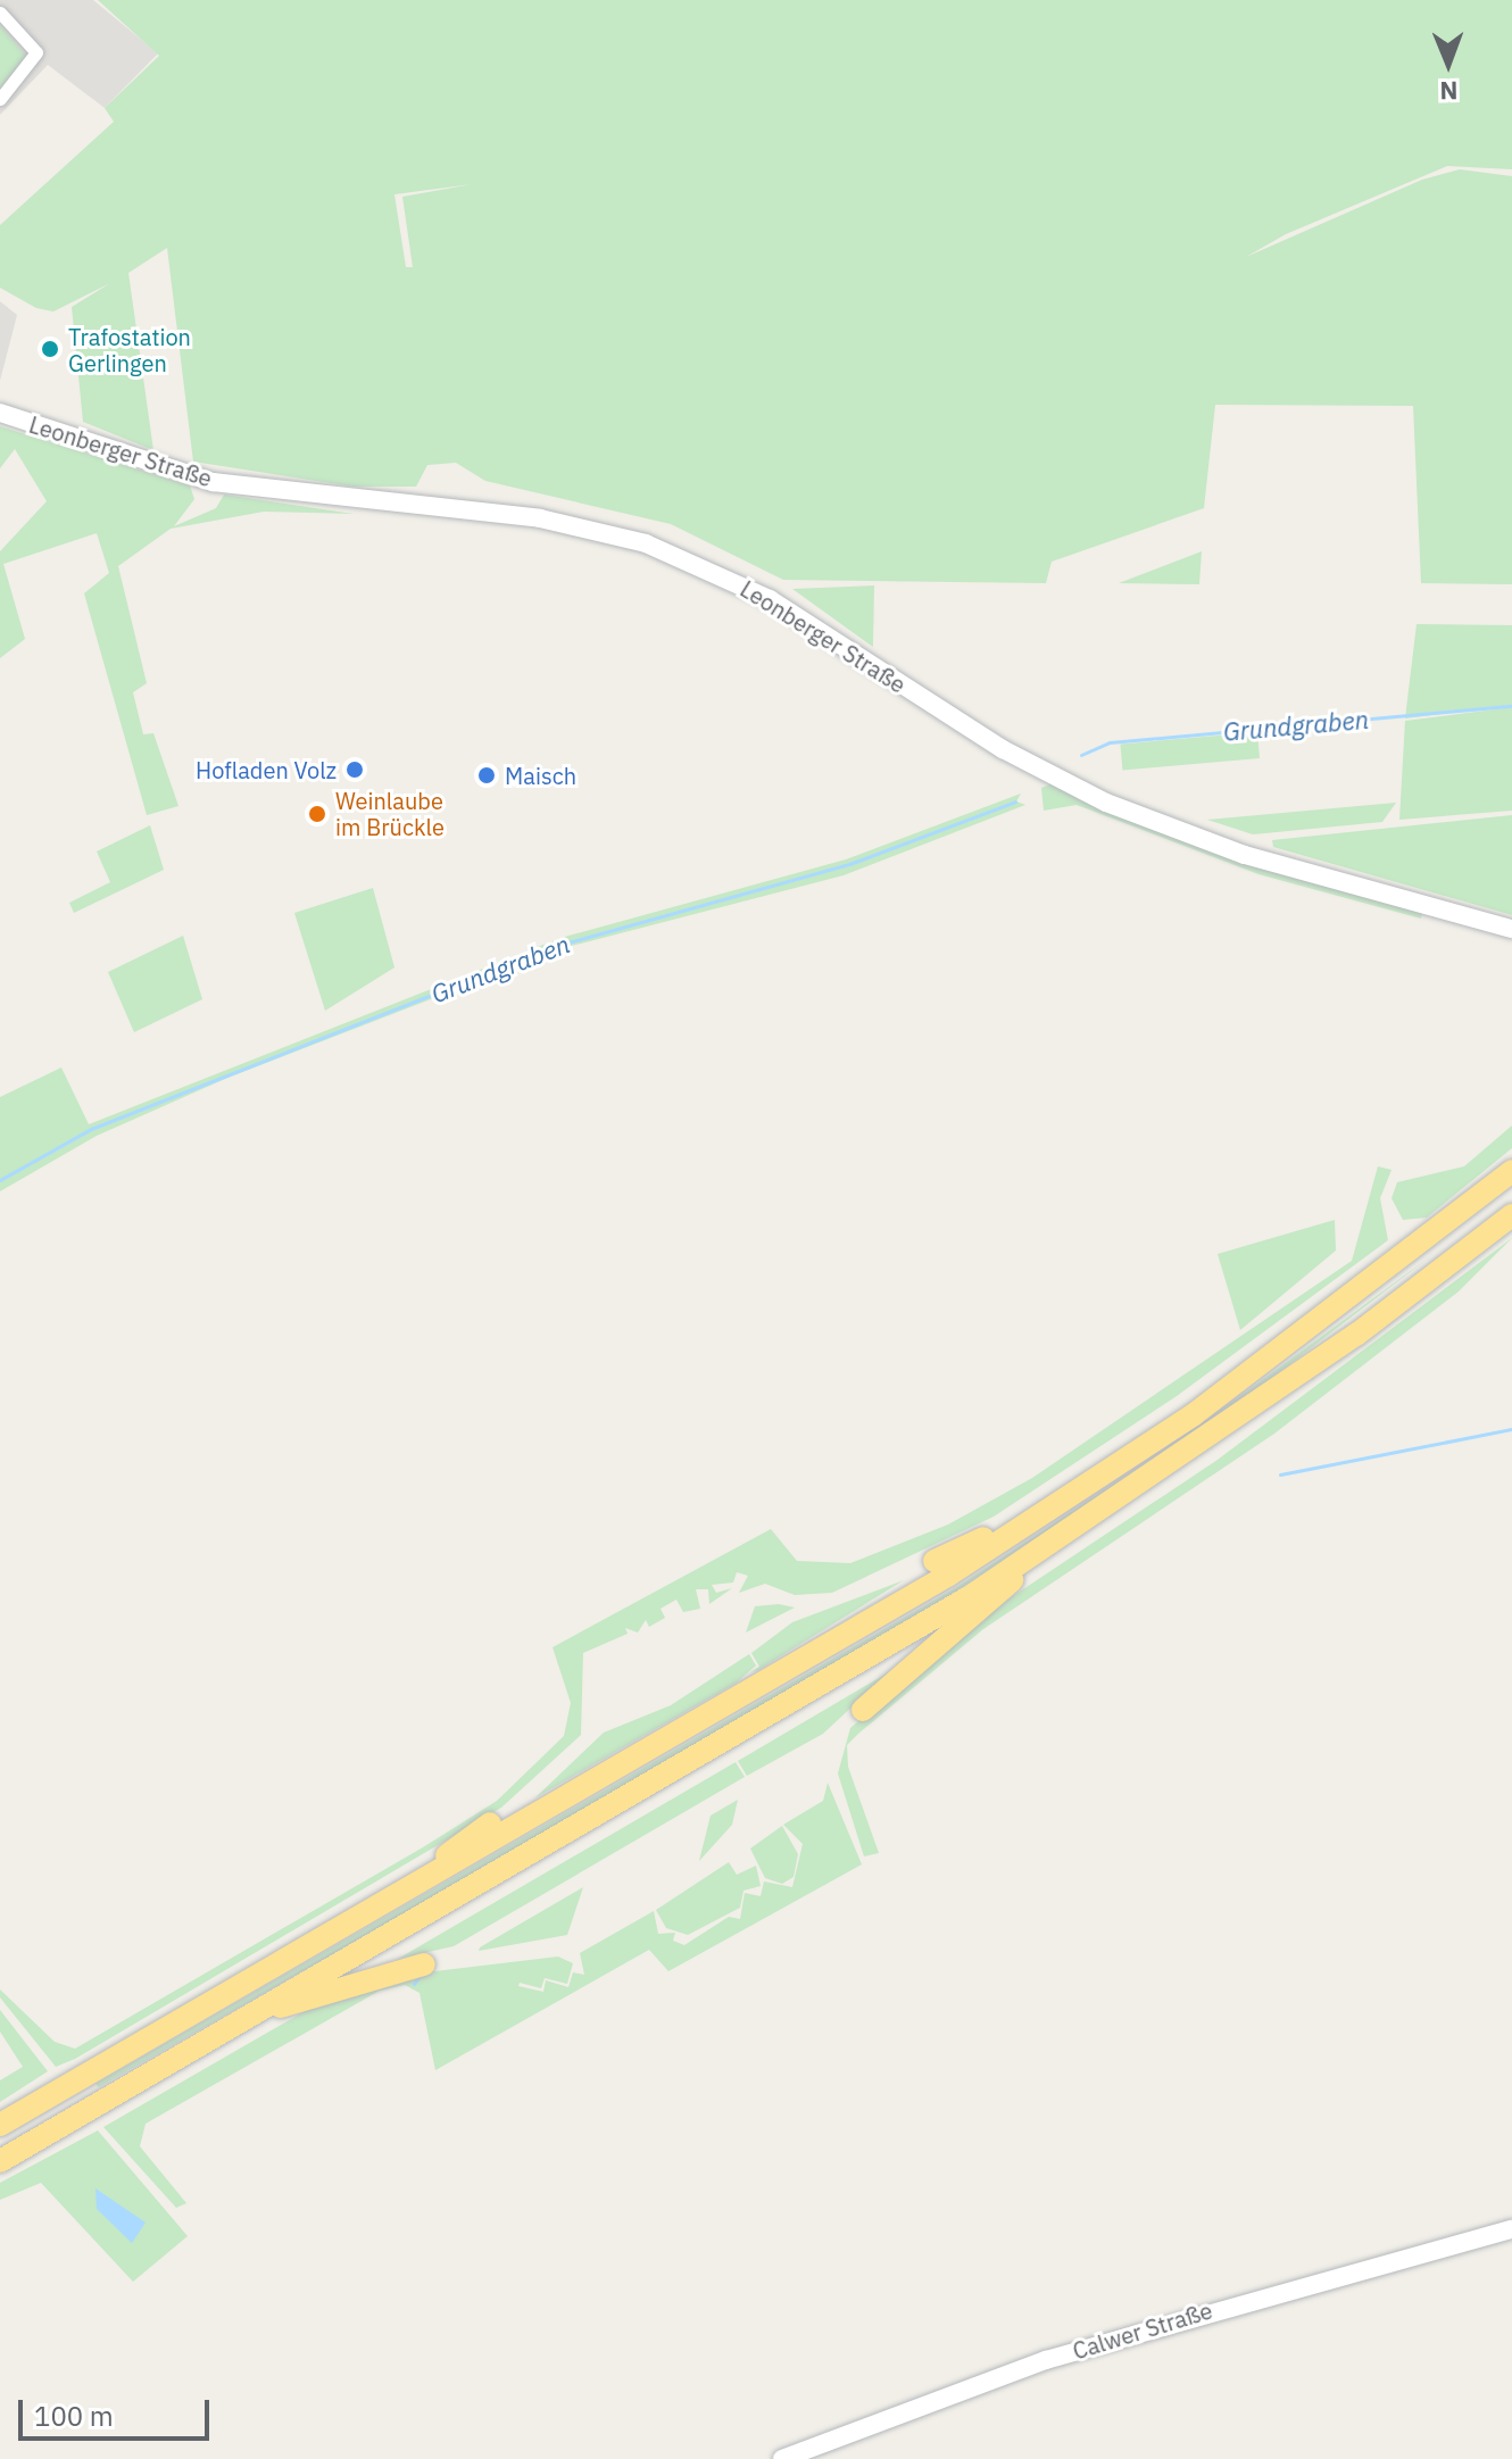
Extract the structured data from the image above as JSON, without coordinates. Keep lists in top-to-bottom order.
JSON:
{
  "streets": {
    "main road": ["Leonberger Straße", "Calwer Straße"]
  },
  "water": ["Grundgraben"],
  "places": [
    "Trafostation Gerlingen",
    "Hofladen Volz",
    "Maisch",
    "Weinlaube im Brückle"
  ],
  "scale_bar": "100 m",
  "north": "bottom"
}
